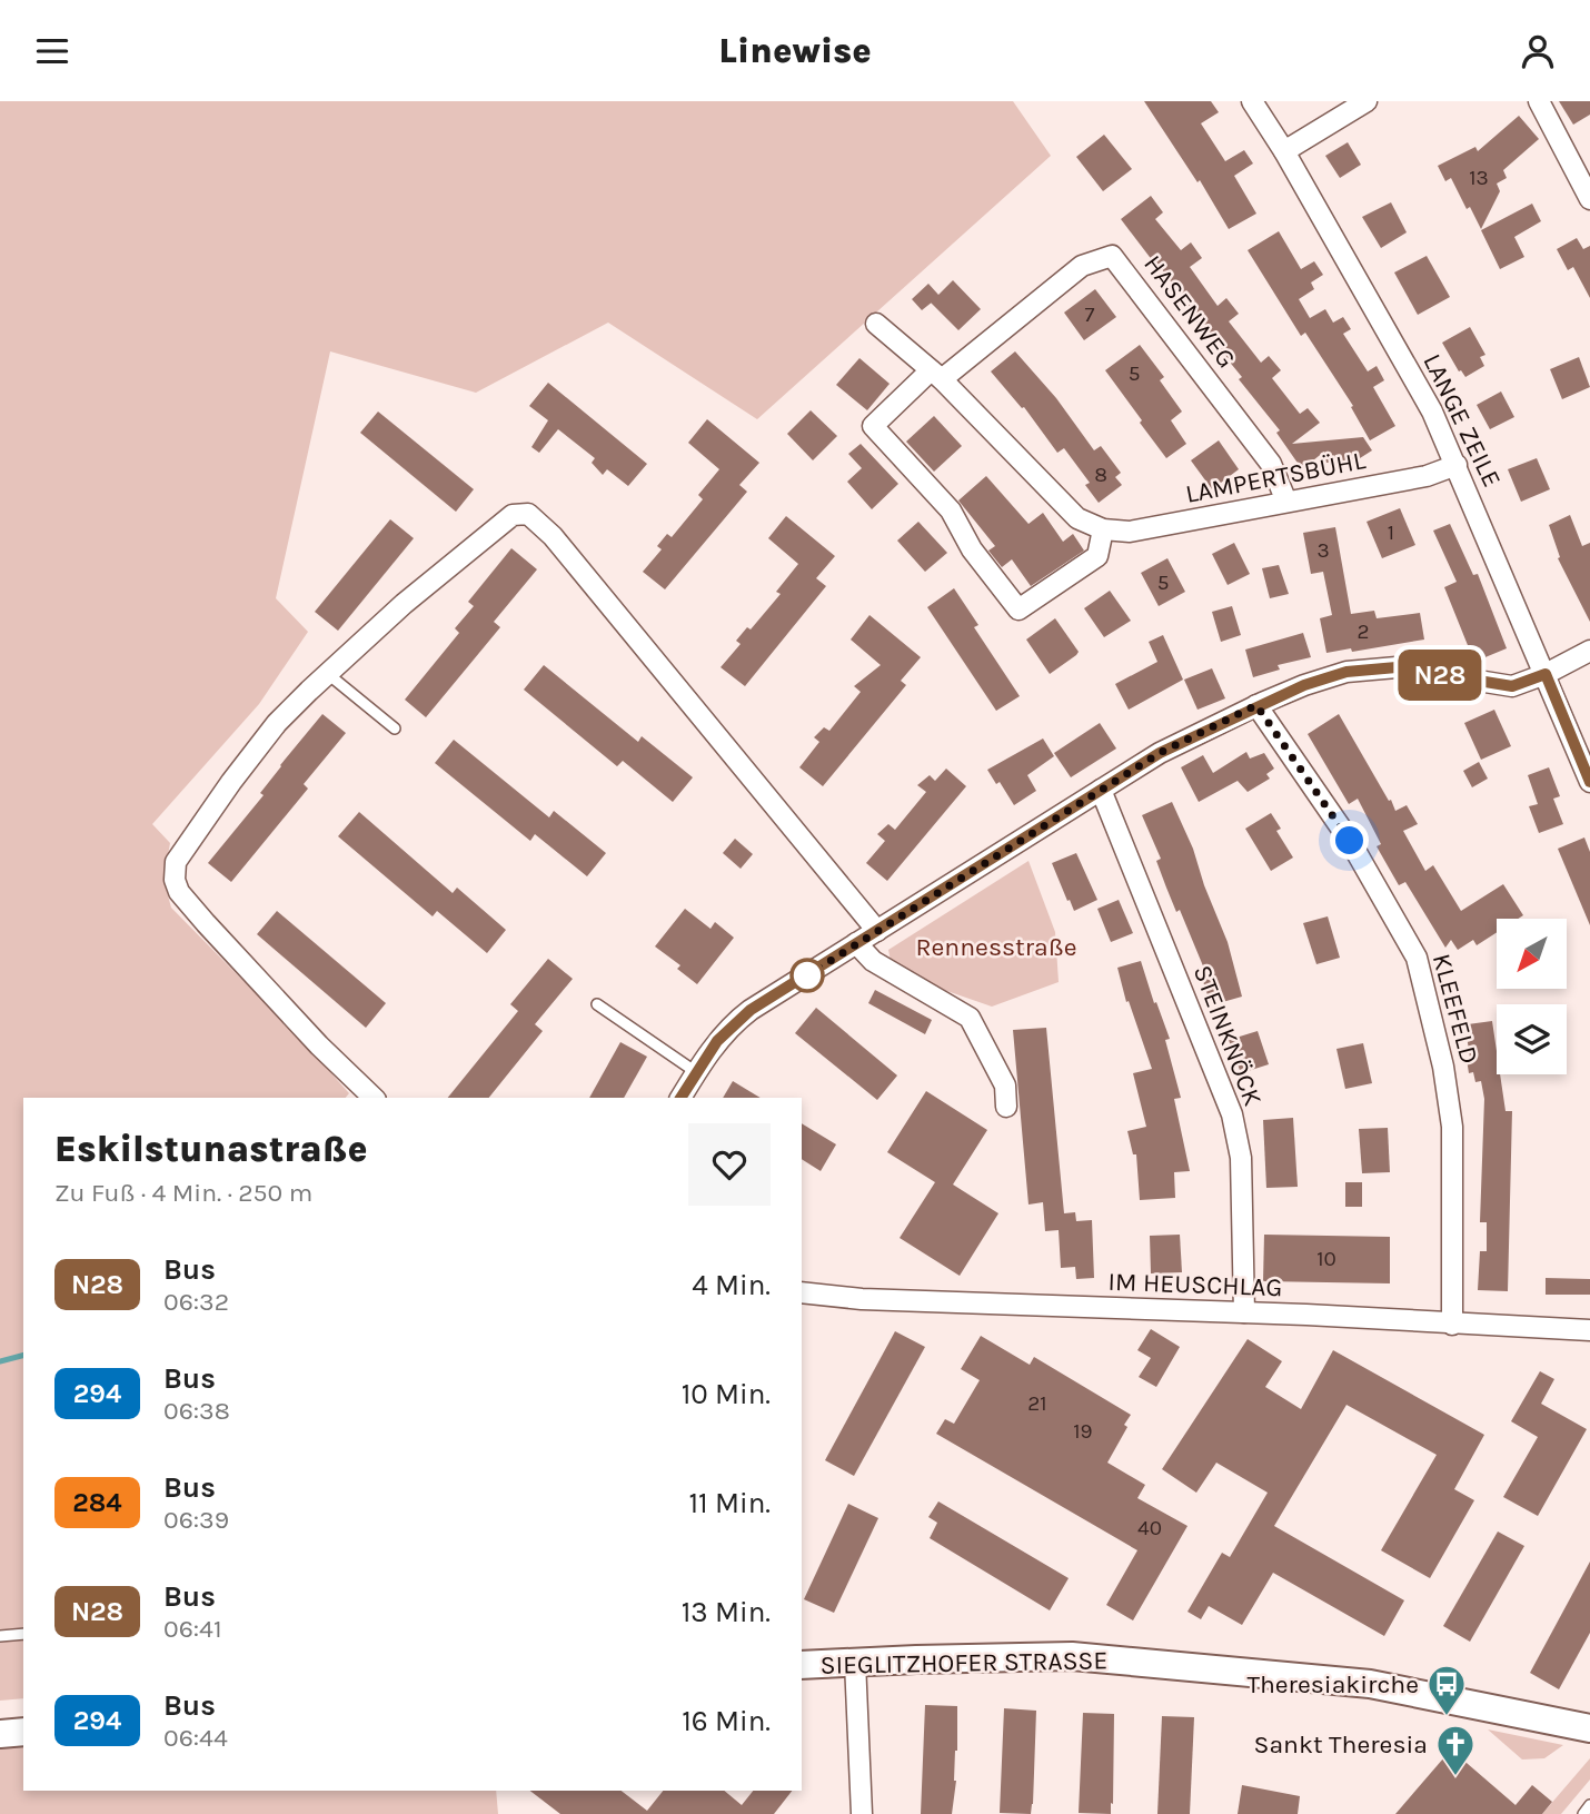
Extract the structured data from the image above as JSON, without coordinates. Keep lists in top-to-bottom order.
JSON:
{
  "streets": {
    "main road": ["SIEGLITZHOFER STRASSE"],
    "street": [
      "HASENWEG",
      "LANGE ZEILE",
      "LAMPERTSBÜHL",
      "KLEEFELD",
      "STEINKNÖCK",
      "IM HEUSCHLAG"
    ]
  },
  "crossings": [
    ["HASENWEG", "LAMPERTSBÜHL"],
    ["LANGE ZEILE", "LAMPERTSBÜHL"],
    ["KLEEFELD", "IM HEUSCHLAG"],
    ["STEINKNÖCK", "IM HEUSCHLAG"]
  ],
  "parks": ["Rennesstraße"],
  "places": {
    "bus stop": ["Theresiakirche"],
    "church": ["Sankt Theresia"]
  },
  "lines": ["bus line N28"],
  "house_numbers": [
    "13",
    "7",
    "5",
    "8",
    "1",
    "3",
    "5",
    "2",
    "10",
    "21",
    "19",
    "40"
  ],
  "north": "bottom left",
  "page": {
    "header": "Linewise",
    "on_map": "N28",
    "heading": ["Eskilstunastraße", "Zu Fuß · 4 Min. · 250 m"],
    "list": [
      {
        "mark": "N28",
        "name": "Bus",
        "note": "06:32",
        "value": "4 Min."
      },
      {
        "mark": "294",
        "name": "Bus",
        "note": "06:38",
        "value": "10 Min."
      },
      {
        "mark": "284",
        "name": "Bus",
        "note": "06:39",
        "value": "11 Min."
      },
      {
        "mark": "N28",
        "name": "Bus",
        "note": "06:41",
        "value": "13 Min."
      },
      {
        "mark": "294",
        "name": "Bus",
        "note": "06:44",
        "value": "16 Min."
      }
    ]
  }
}
